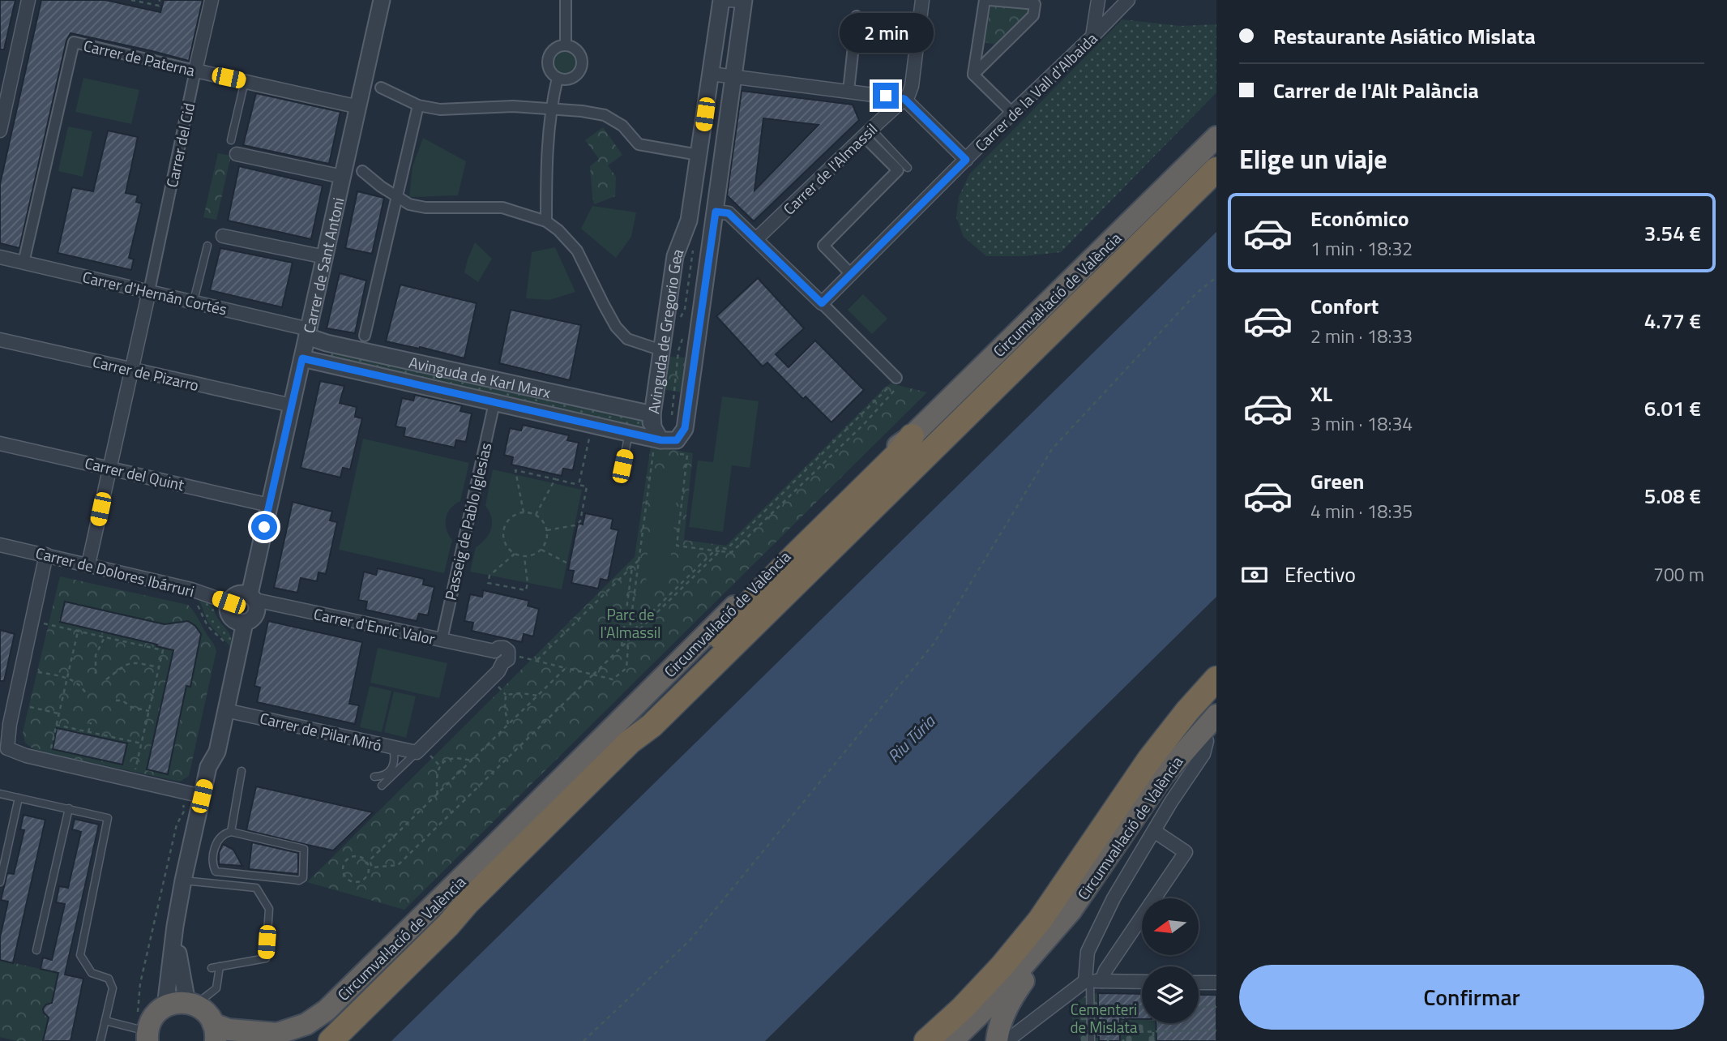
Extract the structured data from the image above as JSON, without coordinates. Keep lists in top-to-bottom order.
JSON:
{
  "streets": {
    "highway": ["Circumval·lació de València"],
    "street": [
      "Carrer de Paterna",
      "Carrer de la Vall d'Albaida",
      "Carrer del Cid",
      "Carrer de l'Almassil",
      "Carrer de Sant Antoni",
      "Carrer d'Hernán Cortés",
      "Avinguda de Gregorio Gea",
      "Carrer de Pizarro",
      "Avinguda de Karl Marx",
      "Carrer del Quint",
      "Passeig de Pablo Iglesias",
      "Carrer de Dolores Ibárruri",
      "Carrer d'Enric Valor",
      "Carrer de Pilar Miró"
    ]
  },
  "crossings": [
    ["Carrer de Paterna", "Carrer del Cid"],
    ["Carrer de Paterna", "Carrer de Sant Antoni"],
    ["Carrer de Paterna", "Carrer d'Hernán Cortés"],
    ["Carrer del Cid", "Carrer d'Hernán Cortés"],
    ["Carrer de Sant Antoni", "Carrer d'Hernán Cortés"],
    ["Carrer de Sant Antoni", "Carrer de Pizarro"],
    ["Carrer de Sant Antoni", "Avinguda de Karl Marx"],
    ["Carrer de Sant Antoni", "Carrer del Quint"],
    ["Carrer de Sant Antoni", "Carrer de Dolores Ibárruri"],
    ["Carrer de Sant Antoni", "Carrer d'Enric Valor"],
    ["Carrer d'Hernán Cortés", "Avinguda de Karl Marx"],
    ["Avinguda de Gregorio Gea", "Avinguda de Karl Marx"],
    ["Avinguda de Karl Marx", "Passeig de Pablo Iglesias"],
    ["Passeig de Pablo Iglesias", "Carrer d'Enric Valor"],
    ["Carrer de Dolores Ibárruri", "Carrer d'Enric Valor"]
  ],
  "water": ["Riu Túria"],
  "parks": ["Parc de l'Almassil", "Cementeri de Mislata"],
  "north": "left",
  "page": {
    "banner": ["Restaurante Asiático Mislata", "Carrer de l'Alt Palància"],
    "bubble": "2 min",
    "heading": "Elige un viaje",
    "list": [
      {
        "name": "Económico",
        "note": "1 min · 18:32",
        "value": "3.54 €"
      },
      {
        "name": "Confort",
        "note": "2 min · 18:33",
        "value": "4.77 €"
      },
      {
        "name": "XL",
        "note": "3 min · 18:34",
        "value": "6.01 €"
      },
      {
        "name": "Green",
        "note": "4 min · 18:35",
        "value": "5.08 €"
      }
    ],
    "pay": ["Efectivo", "700 m"],
    "buttons": "Confirmar"
  }
}
